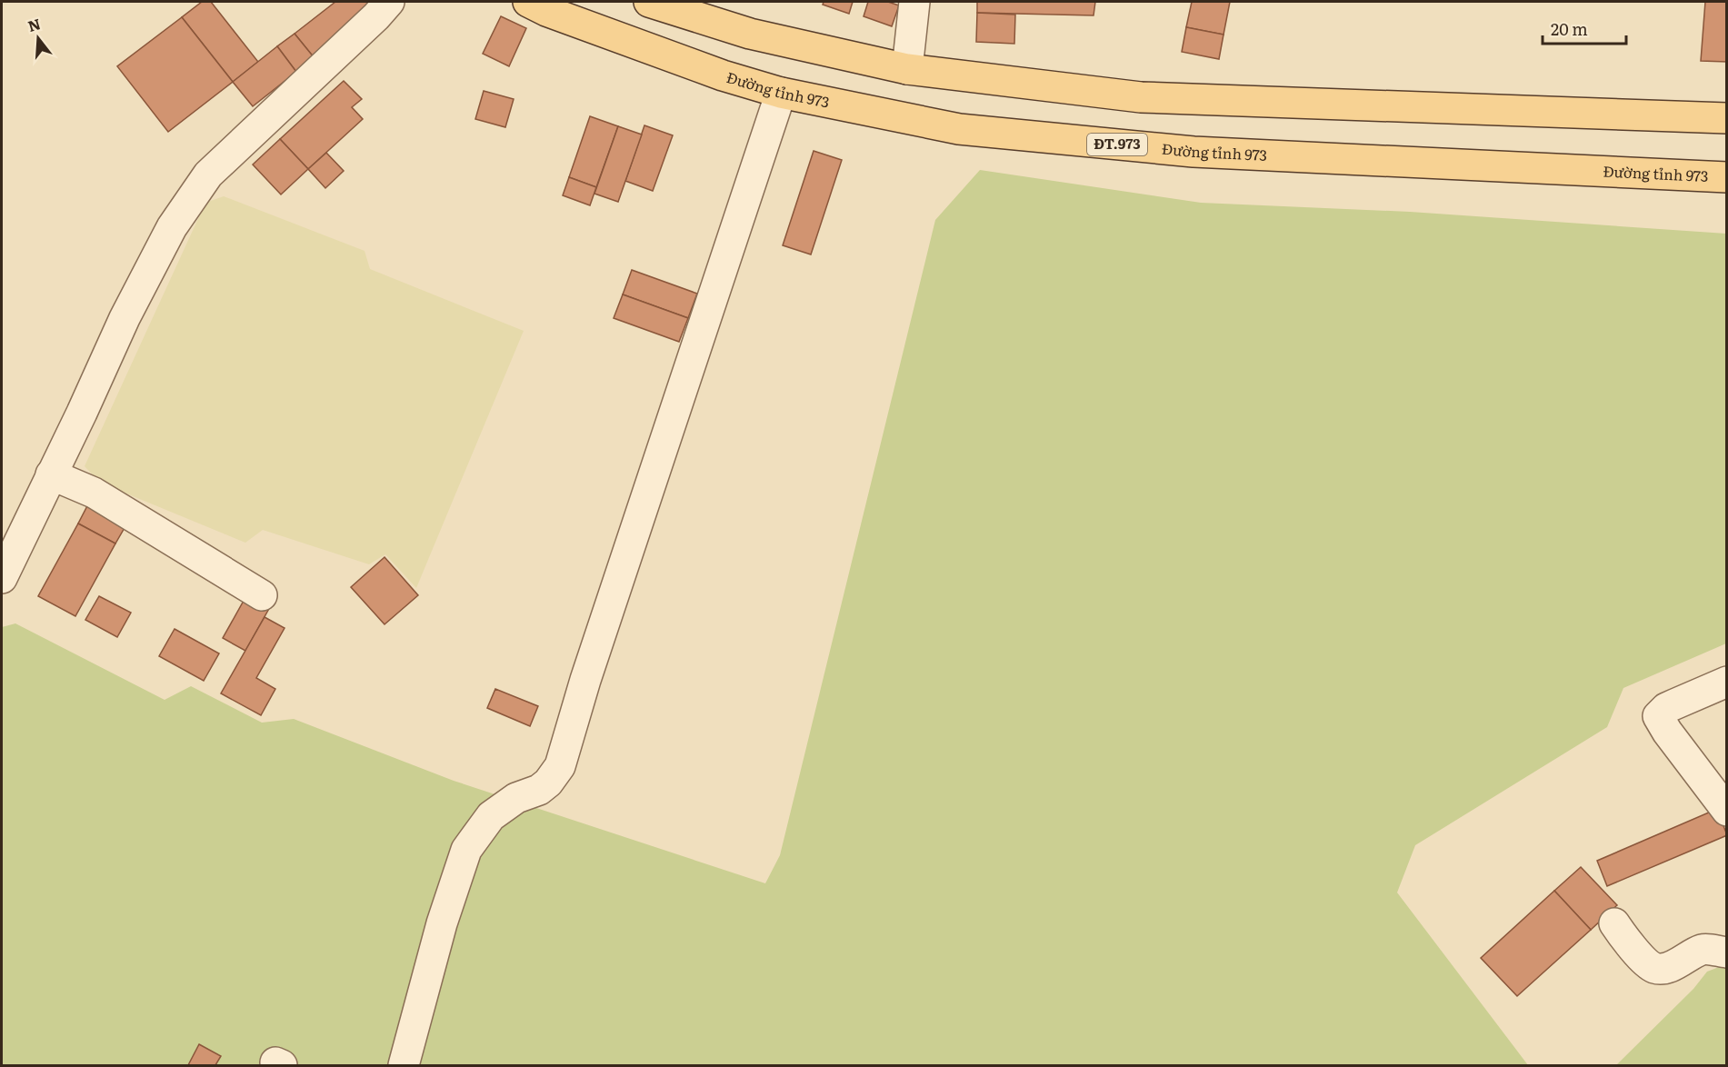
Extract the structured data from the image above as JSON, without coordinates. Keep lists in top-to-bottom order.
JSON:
{
  "streets": {
    "main road": ["Đường tỉnh 973", "ĐT.973"]
  },
  "scale_bar": "20 m",
  "north": "top"
}
